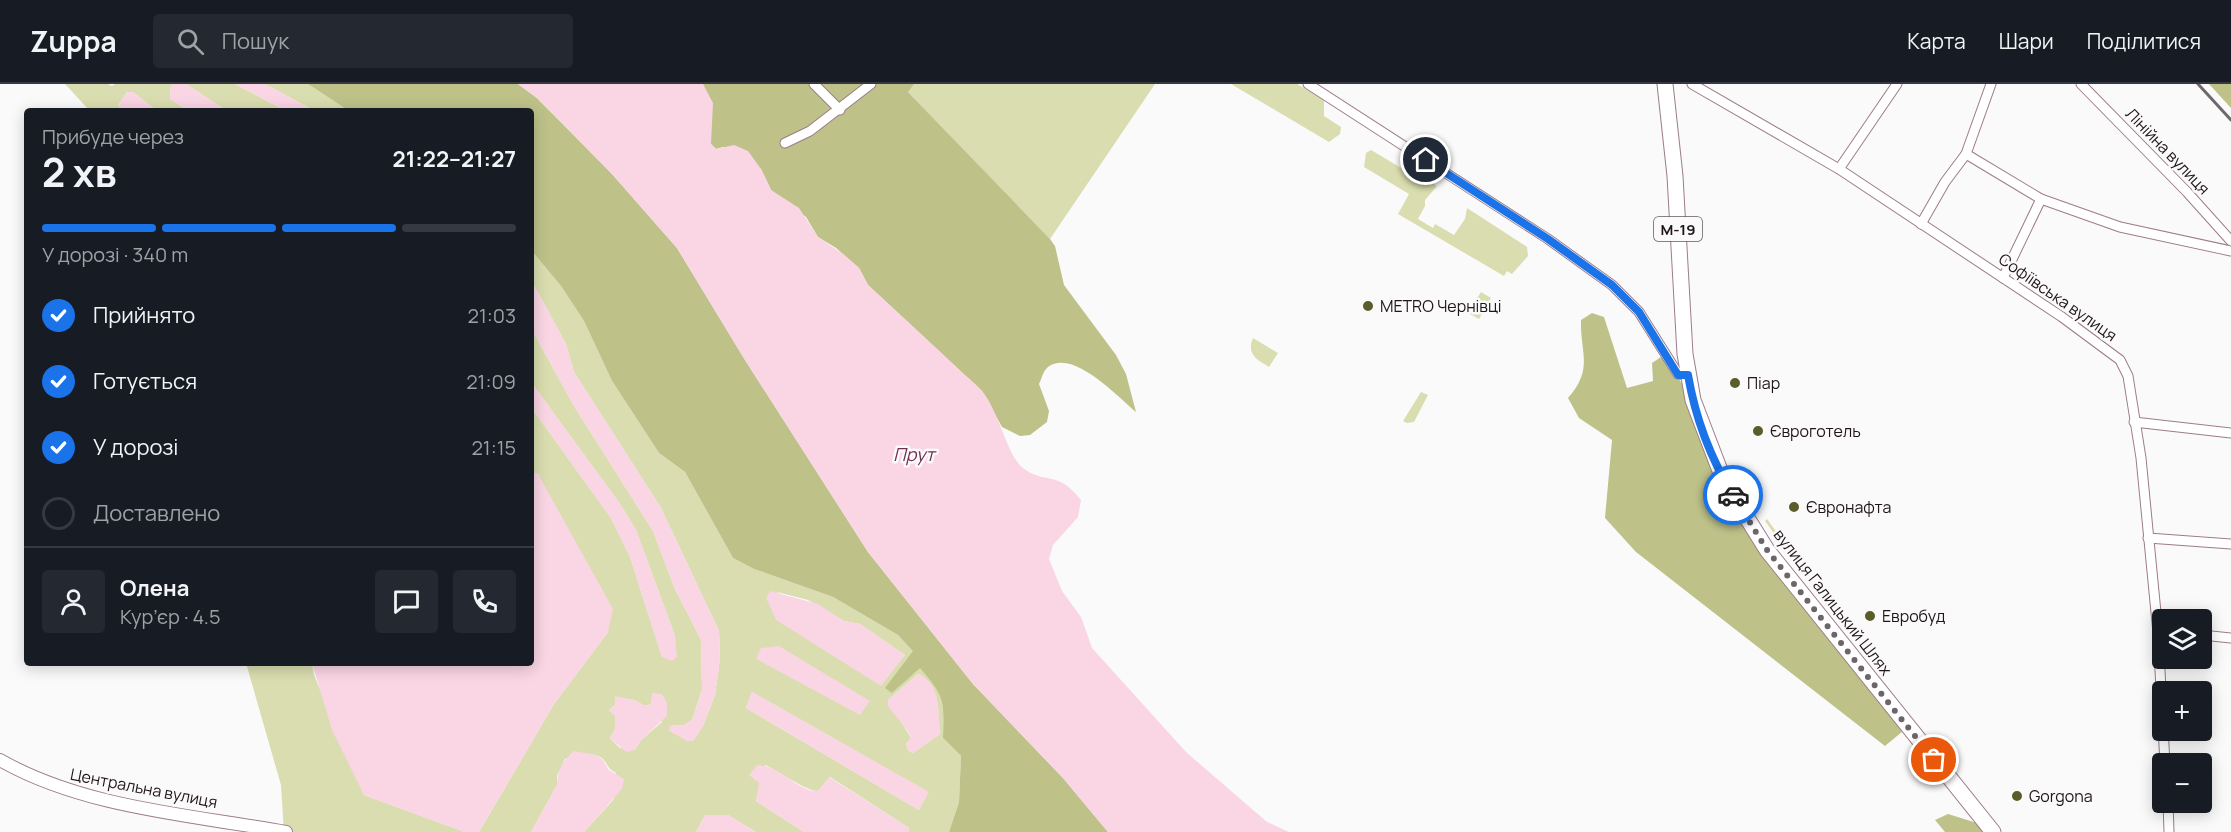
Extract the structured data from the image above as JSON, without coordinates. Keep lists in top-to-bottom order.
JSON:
{
  "streets": {
    "highway": ["М-19", "вулиця Галицький Шлях"],
    "main road": ["Центральна вулиця"],
    "street": ["Лінійна вулиця", "Софіївська вулиця"]
  },
  "water": ["Прут"],
  "places": [
    "METRO Чернівці",
    "Піар",
    "Євроготель",
    "Євронафта",
    "Евробуд",
    "Gorgona"
  ],
  "page": {
    "header": "Zuppa",
    "search": "Пошук",
    "nav": ["Карта", "Шари", "Поділитися"],
    "heading": ["2 хв", "Прибуде через", "21:22–21:27"],
    "panel": ["Олена", "Кур’єр · 4.5"],
    "bar": "У дорозі · 340 m",
    "list": [
      ["Прийнято", "21:03"],
      ["Готується", "21:09"],
      ["У дорозі", "21:15"],
      "Доставлено"
    ],
    "map_buttons": ["+", "−"]
  }
}
